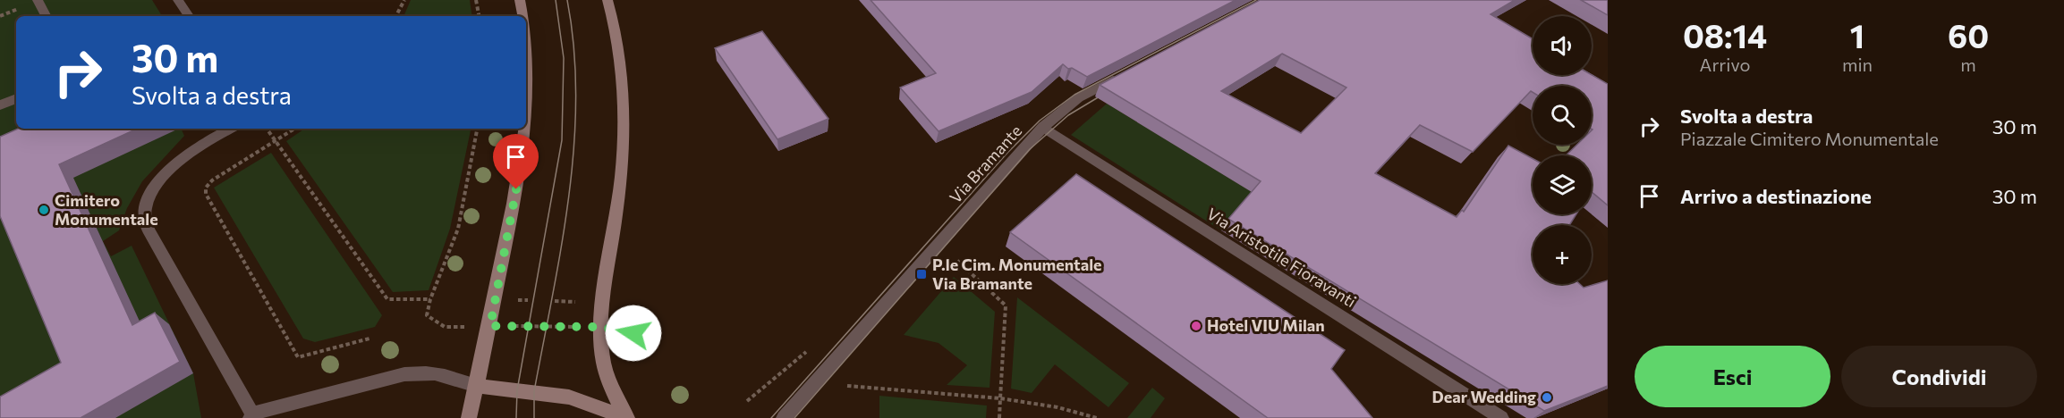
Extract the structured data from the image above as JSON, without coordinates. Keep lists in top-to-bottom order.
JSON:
{
  "streets": {
    "street": ["Via Bramante", "Via Aristotile Fioravanti"]
  },
  "crossings": [
    ["Via Bramante", "Via Aristotile Fioravanti"]
  ],
  "places": {
    "other": ["Cimitero Monumentale", "Hotel VIU Milan", "Dear Wedding"],
    "transit": ["P.le Cim. Monumentale Via Bramante"]
  },
  "page": {
    "eta": [
      "08:14",
      "Arrivo",
      "1",
      "min",
      "60",
      "m"
    ],
    "map_buttons": "+",
    "turn": ["30 m", "Svolta a destra"],
    "list": [
      {
        "name": "Svolta a destra",
        "note": "Piazzale Cimitero Monumentale",
        "value": "30 m"
      },
      {
        "name": "Arrivo a destinazione",
        "value": "30 m"
      }
    ],
    "buttons": ["Esci", "Condividi"]
  }
}
